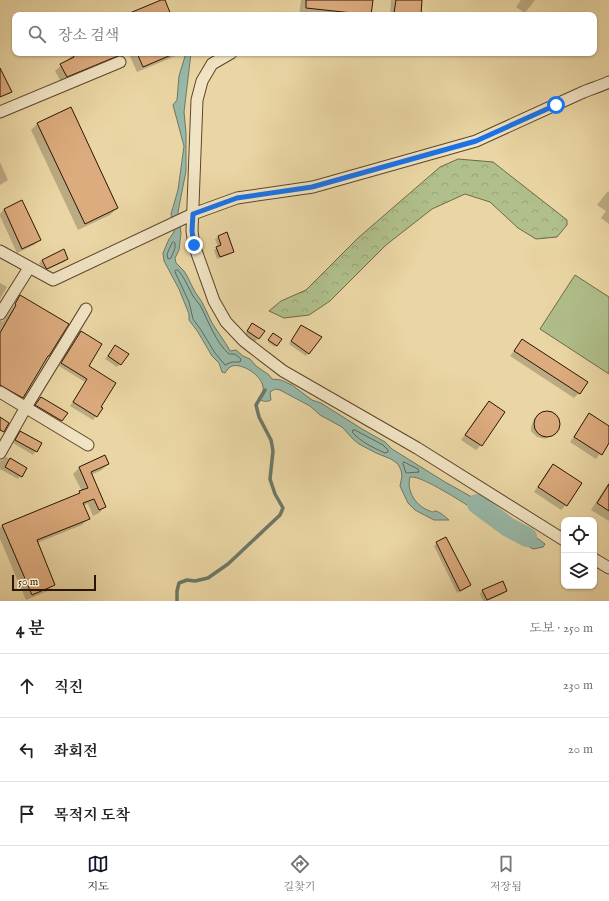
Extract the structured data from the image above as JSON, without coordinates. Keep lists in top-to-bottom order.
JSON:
{
  "scale_bar": "50 m",
  "page": {
    "search": "장소 검색",
    "scale": "50 m",
    "heading": ["4 분", "도보 · 250 m"],
    "list": [
      ["직진", "230 m"],
      ["좌회전", "20 m"],
      "목적지 도착"
    ],
    "nav": ["지도", "길찾기", "저장됨"]
  }
}
